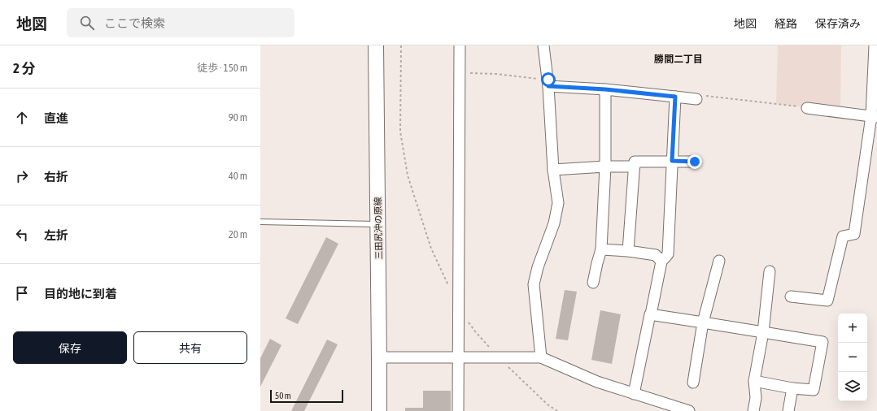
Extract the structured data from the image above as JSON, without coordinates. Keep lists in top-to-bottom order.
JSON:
{
  "streets": {
    "street": ["三田尻沖の原線"]
  },
  "districts": ["勝間二丁目"],
  "scale_bar": "50 m",
  "page": {
    "header": "地図",
    "search": "ここで検索",
    "nav": ["地図", "経路", "保存済み"],
    "heading": ["2 分", "徒歩 · 150 m"],
    "list": [
      ["直進", "90 m"],
      ["右折", "40 m"],
      ["左折", "20 m"],
      "目的地に到着"
    ],
    "map_buttons": ["+", "−"],
    "buttons": ["保存", "共有"],
    "scale": "50 m"
  }
}
